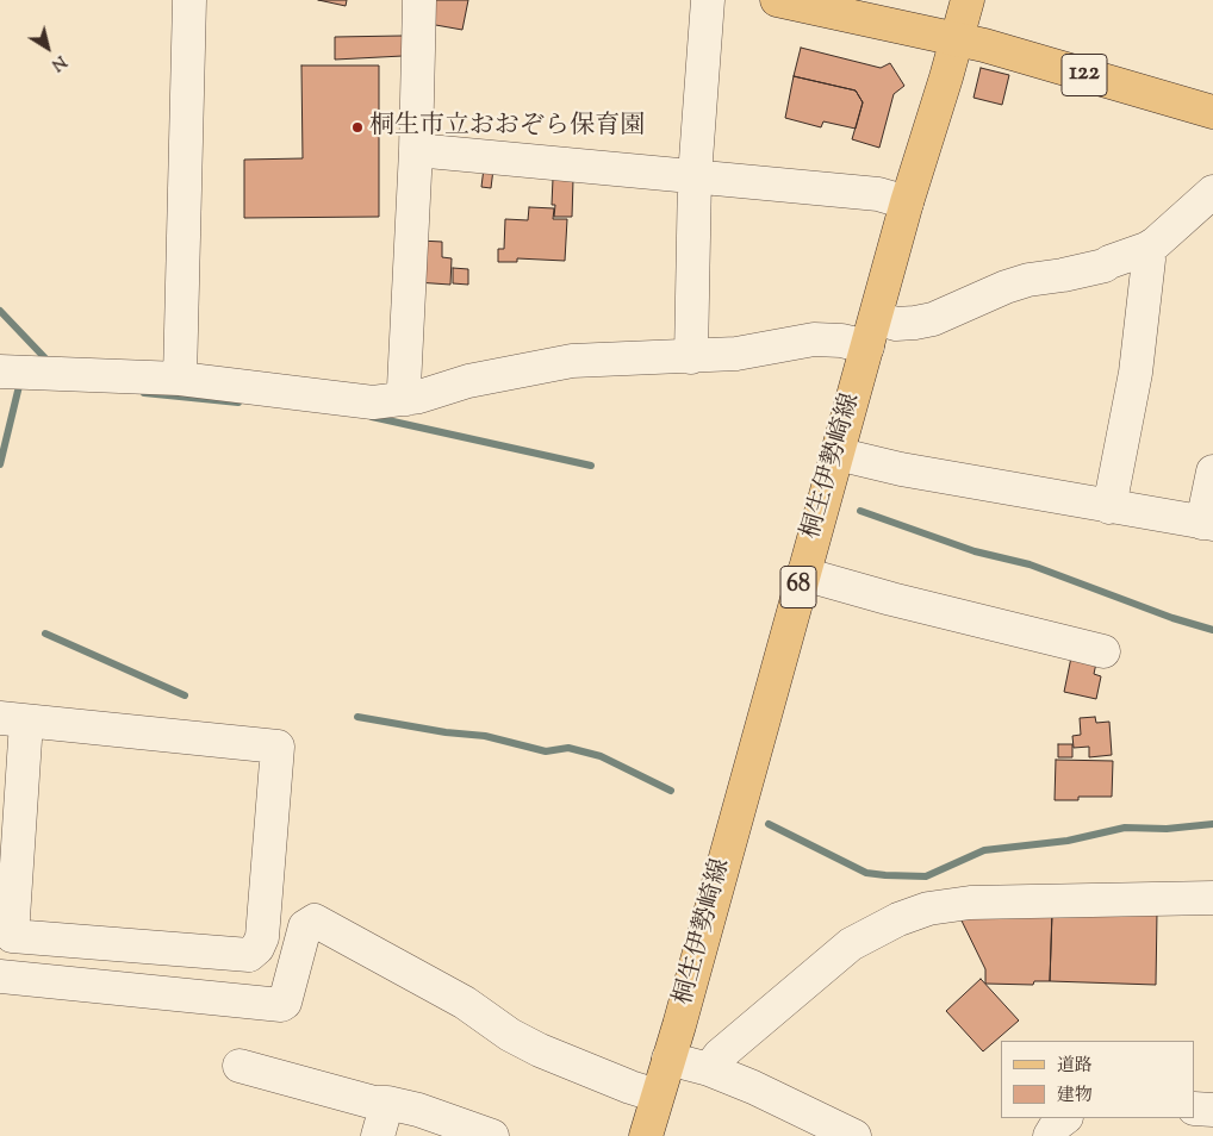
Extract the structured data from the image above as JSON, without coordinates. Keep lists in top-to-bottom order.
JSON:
{
  "streets": {
    "main road": ["122", "桐生伊勢崎線", "68"]
  },
  "crossings": [
    ["122", "桐生伊勢崎線"],
    ["122", "68"],
    ["桐生伊勢崎線", "68"]
  ],
  "places": ["桐生市立おおぞら保育園"],
  "legend": ["道路", "建物"],
  "north": "bottom right"
}
